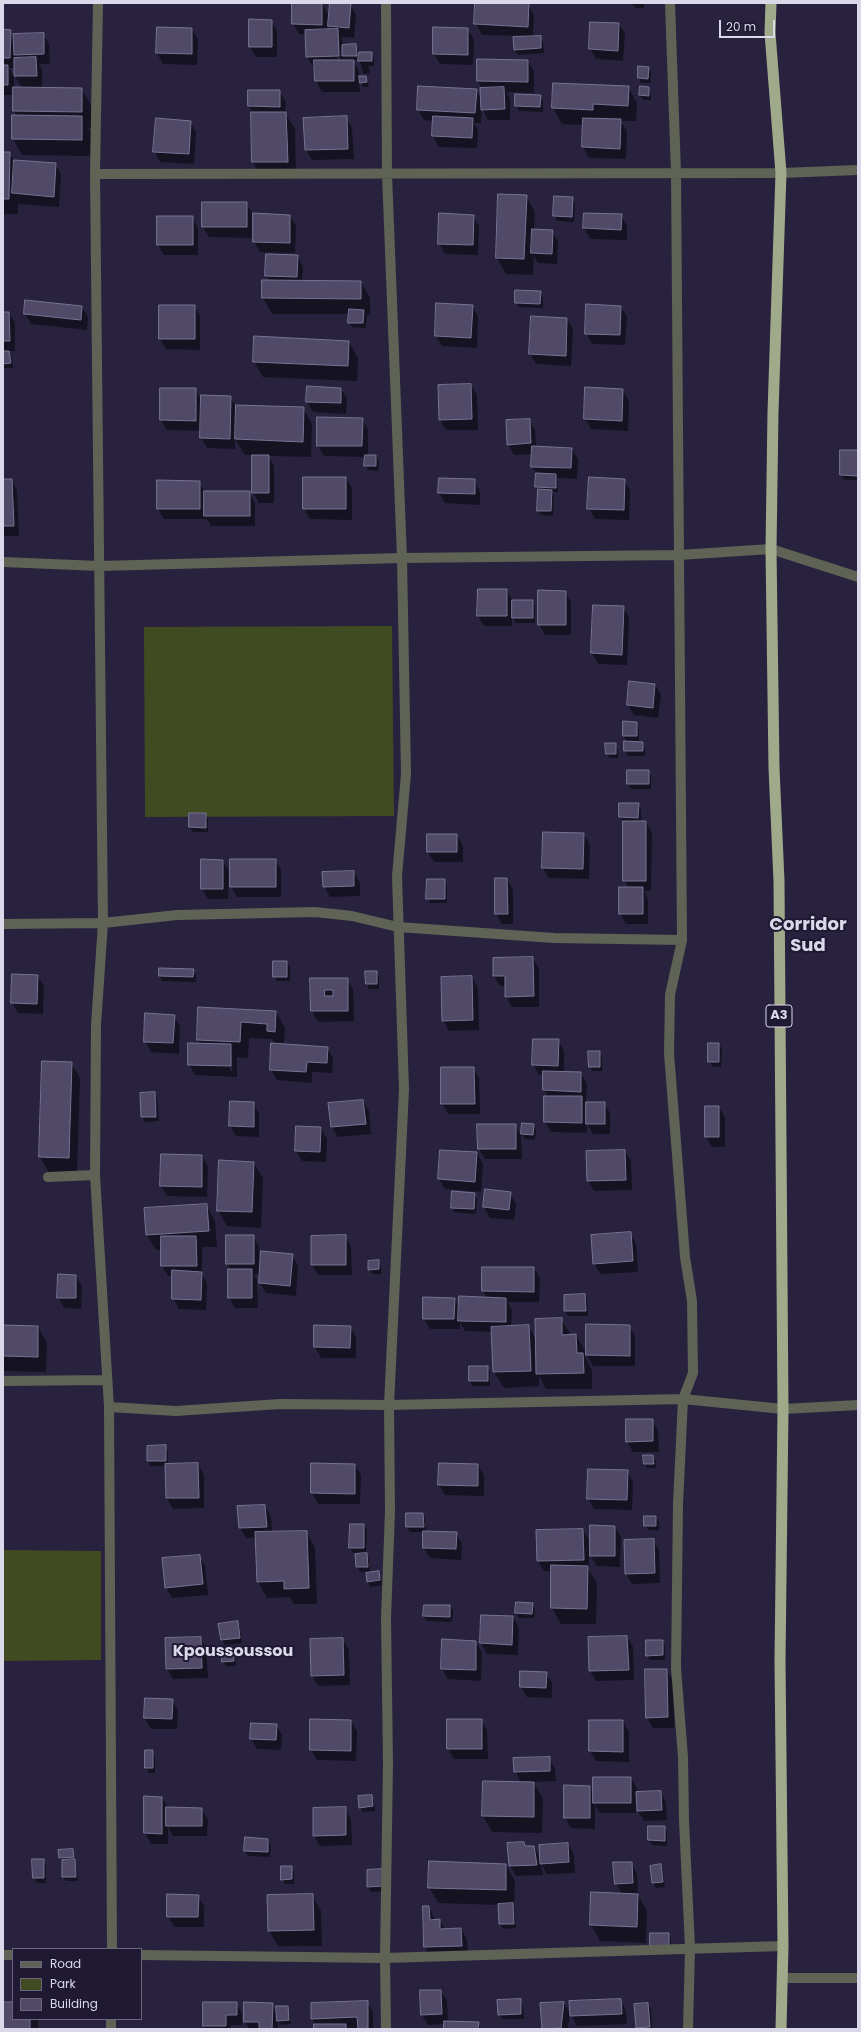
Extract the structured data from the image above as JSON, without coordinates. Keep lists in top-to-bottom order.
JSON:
{
  "streets": {
    "highway": ["A3"]
  },
  "districts": ["Corridor Sud", "Kpoussoussou"],
  "legend": ["Road", "Park", "Building"],
  "scale_bar": "20 m"
}
